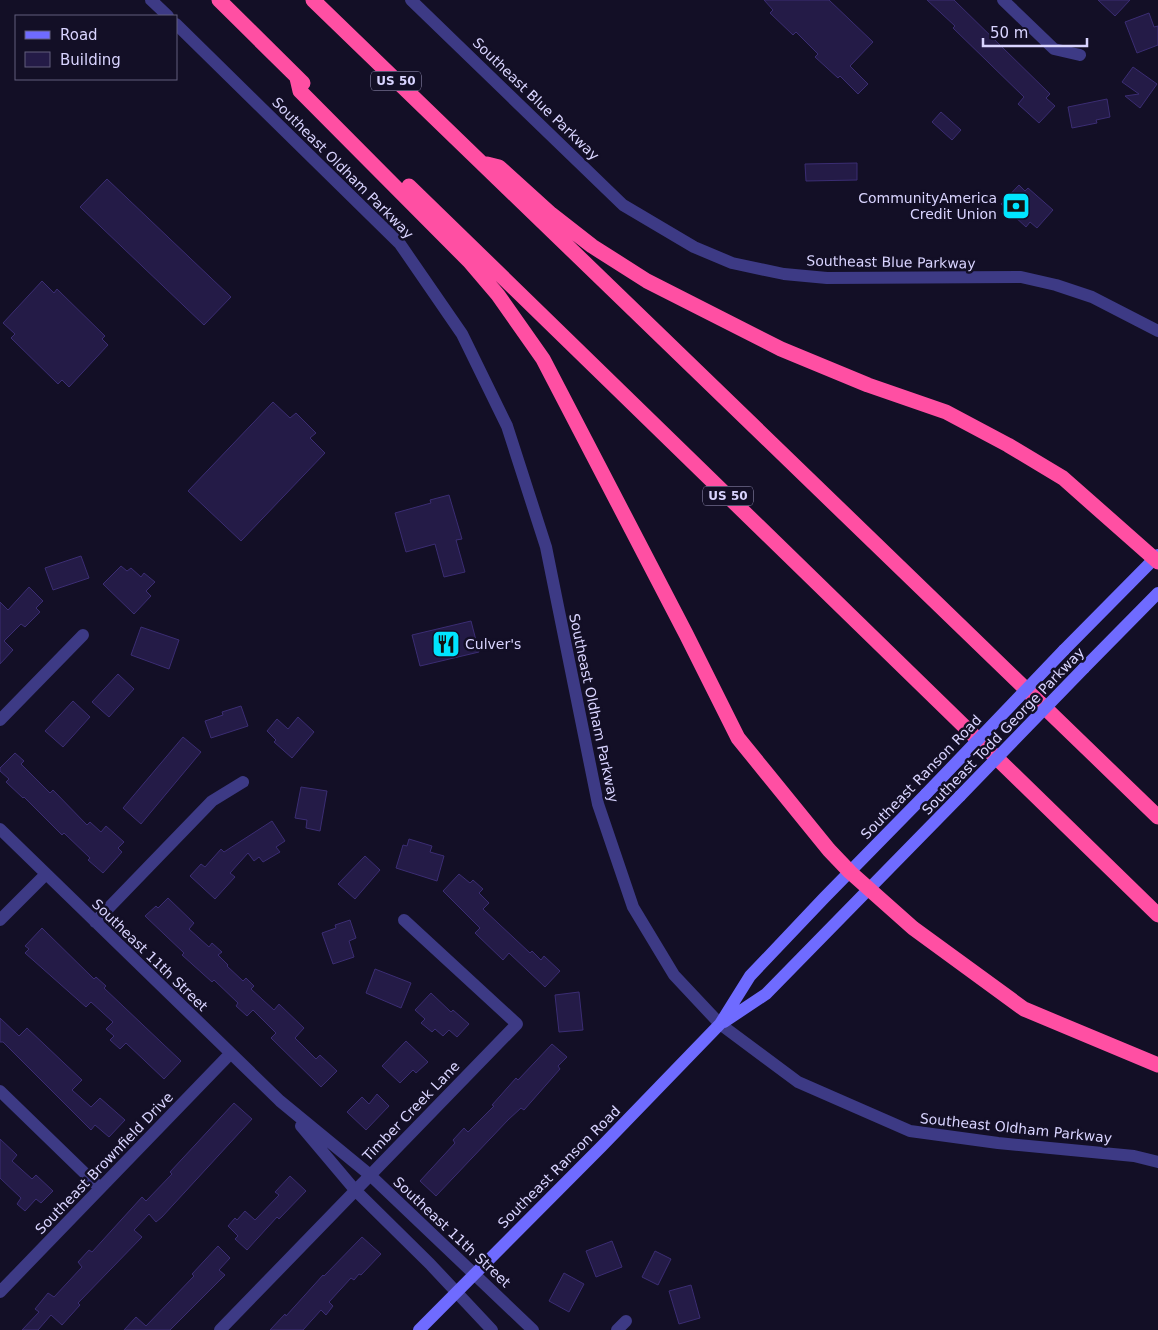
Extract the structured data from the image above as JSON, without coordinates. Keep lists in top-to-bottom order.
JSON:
{
  "streets": {
    "highway": ["US 50"],
    "main road": ["Southeast Todd George Parkway", "Southeast Ranson Road"],
    "street": [
      "Southeast Blue Parkway",
      "Southeast Oldham Parkway",
      "Southeast 11th Street",
      "Timber Creek Lane",
      "Southeast Brownfield Drive"
    ]
  },
  "crossings": [
    ["Southeast Oldham Parkway", "Southeast Ranson Road"],
    ["Southeast Todd George Parkway", "Southeast Ranson Road"],
    ["Southeast Ranson Road", "Southeast 11th Street"],
    ["Southeast 11th Street", "Timber Creek Lane"],
    ["Southeast 11th Street", "Southeast Brownfield Drive"]
  ],
  "places": {
    "bank": ["CommunityAmerica Credit Union"],
    "restaurant": ["Culver's"]
  },
  "legend": ["Road", "Building"],
  "scale_bar": "50 m"
}
